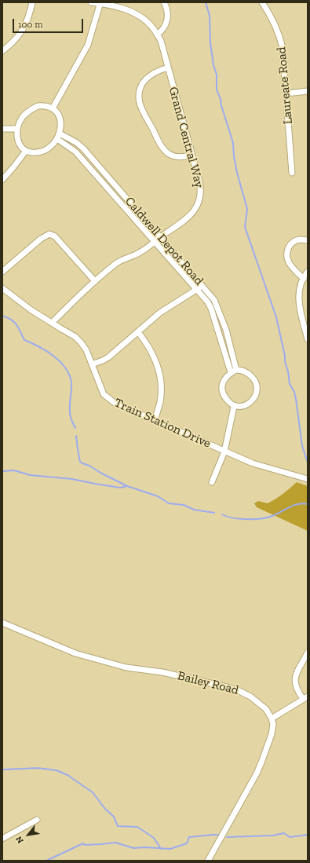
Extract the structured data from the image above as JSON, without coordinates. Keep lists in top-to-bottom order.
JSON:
{
  "streets": {
    "street": [
      "Laureate Road",
      "Grand Central Way",
      "Caldwell Depot Road",
      "Train Station Drive",
      "Bailey Road"
    ]
  },
  "crossings": [
    ["Grand Central Way", "Caldwell Depot Road"],
    ["Grand Central Way", "Train Station Drive"]
  ],
  "scale_bar": "100 m",
  "north": "bottom left"
}
